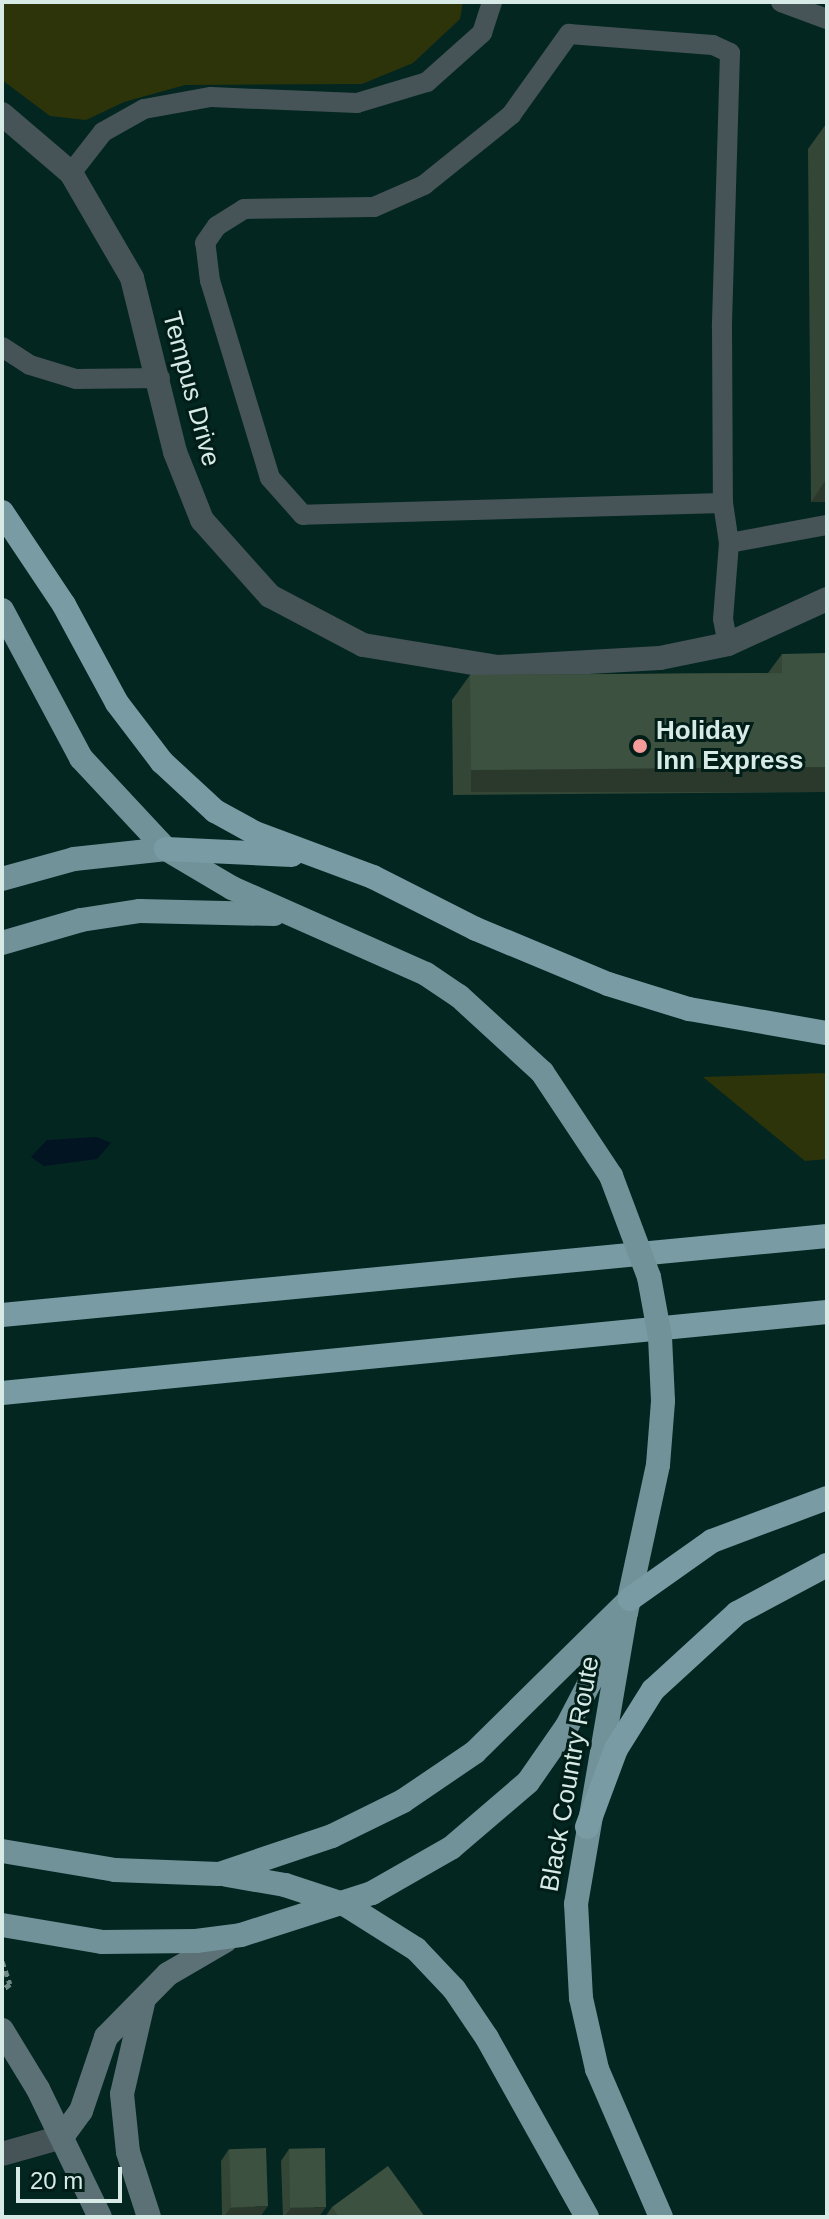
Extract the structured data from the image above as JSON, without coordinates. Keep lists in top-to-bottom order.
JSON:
{
  "streets": {
    "highway": ["Black Country Route"],
    "street": ["Tempus Drive"]
  },
  "places": ["Holiday Inn Express"],
  "scale_bar": "20 m"
}
